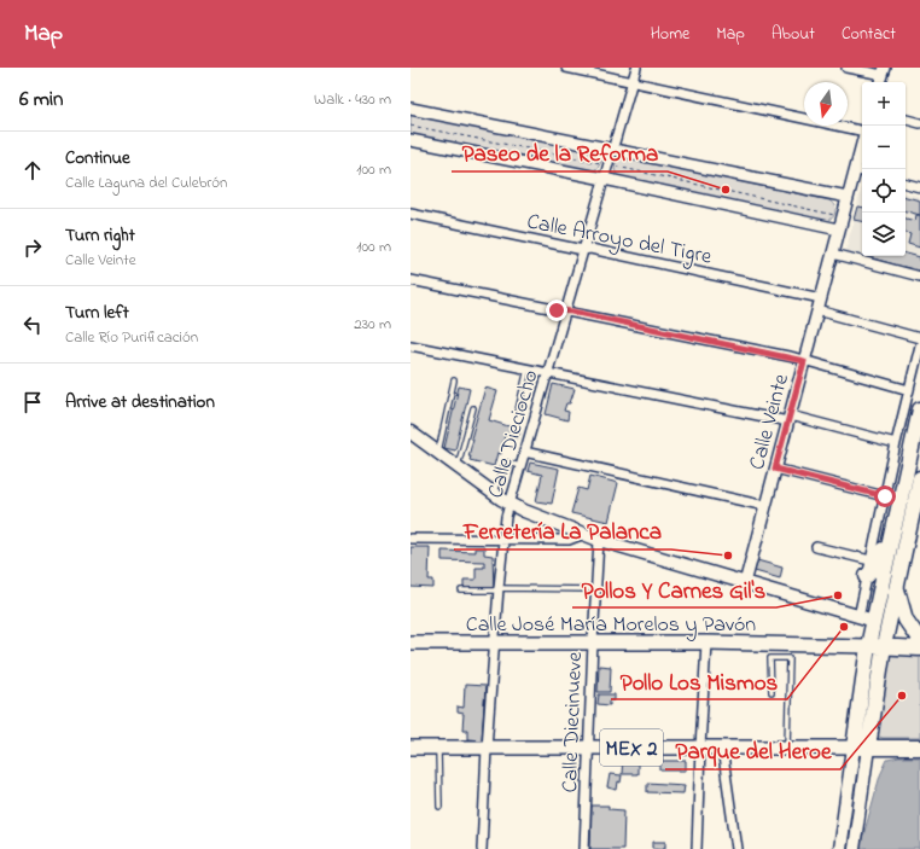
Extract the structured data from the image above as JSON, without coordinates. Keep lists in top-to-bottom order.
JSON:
{
  "streets": {
    "highway": ["MEX 2"],
    "main road": ["Calle José María Morelos y Pavón"],
    "street": [
      "Calle Arroyo del Tigre",
      "Calle Veinte",
      "Calle Dieciocho",
      "Calle Diecinueve"
    ]
  },
  "crossings": [
    ["Calle Arroyo del Tigre", "Calle Veinte"],
    ["Calle Arroyo del Tigre", "Calle Dieciocho"],
    ["Calle Dieciocho", "Calle José María Morelos y Pavón"],
    ["Calle Dieciocho", "MEX 2"],
    ["Calle José María Morelos y Pavón", "Calle Diecinueve"],
    ["Calle Diecinueve", "MEX 2"]
  ],
  "places": [
    "Paseo de la Reforma",
    "Ferretería La Palanca",
    "Pollos Y Carnes Gil's",
    "Pollo Los Mismos",
    "Parque del Heroe"
  ],
  "north": "bottom",
  "page": {
    "header": "Map",
    "nav": [
      "Home",
      "Map",
      "About",
      "Contact"
    ],
    "heading": ["6 min", "Walk · 430 m"],
    "map_buttons": ["+", "−"],
    "list": [
      ["Continue", "Calle Laguna del Culebrón", "100 m"],
      ["Turn right", "Calle Veinte", "100 m"],
      ["Turn left", "Calle Río Purificación", "230 m"],
      "Arrive at destination"
    ]
  }
}
